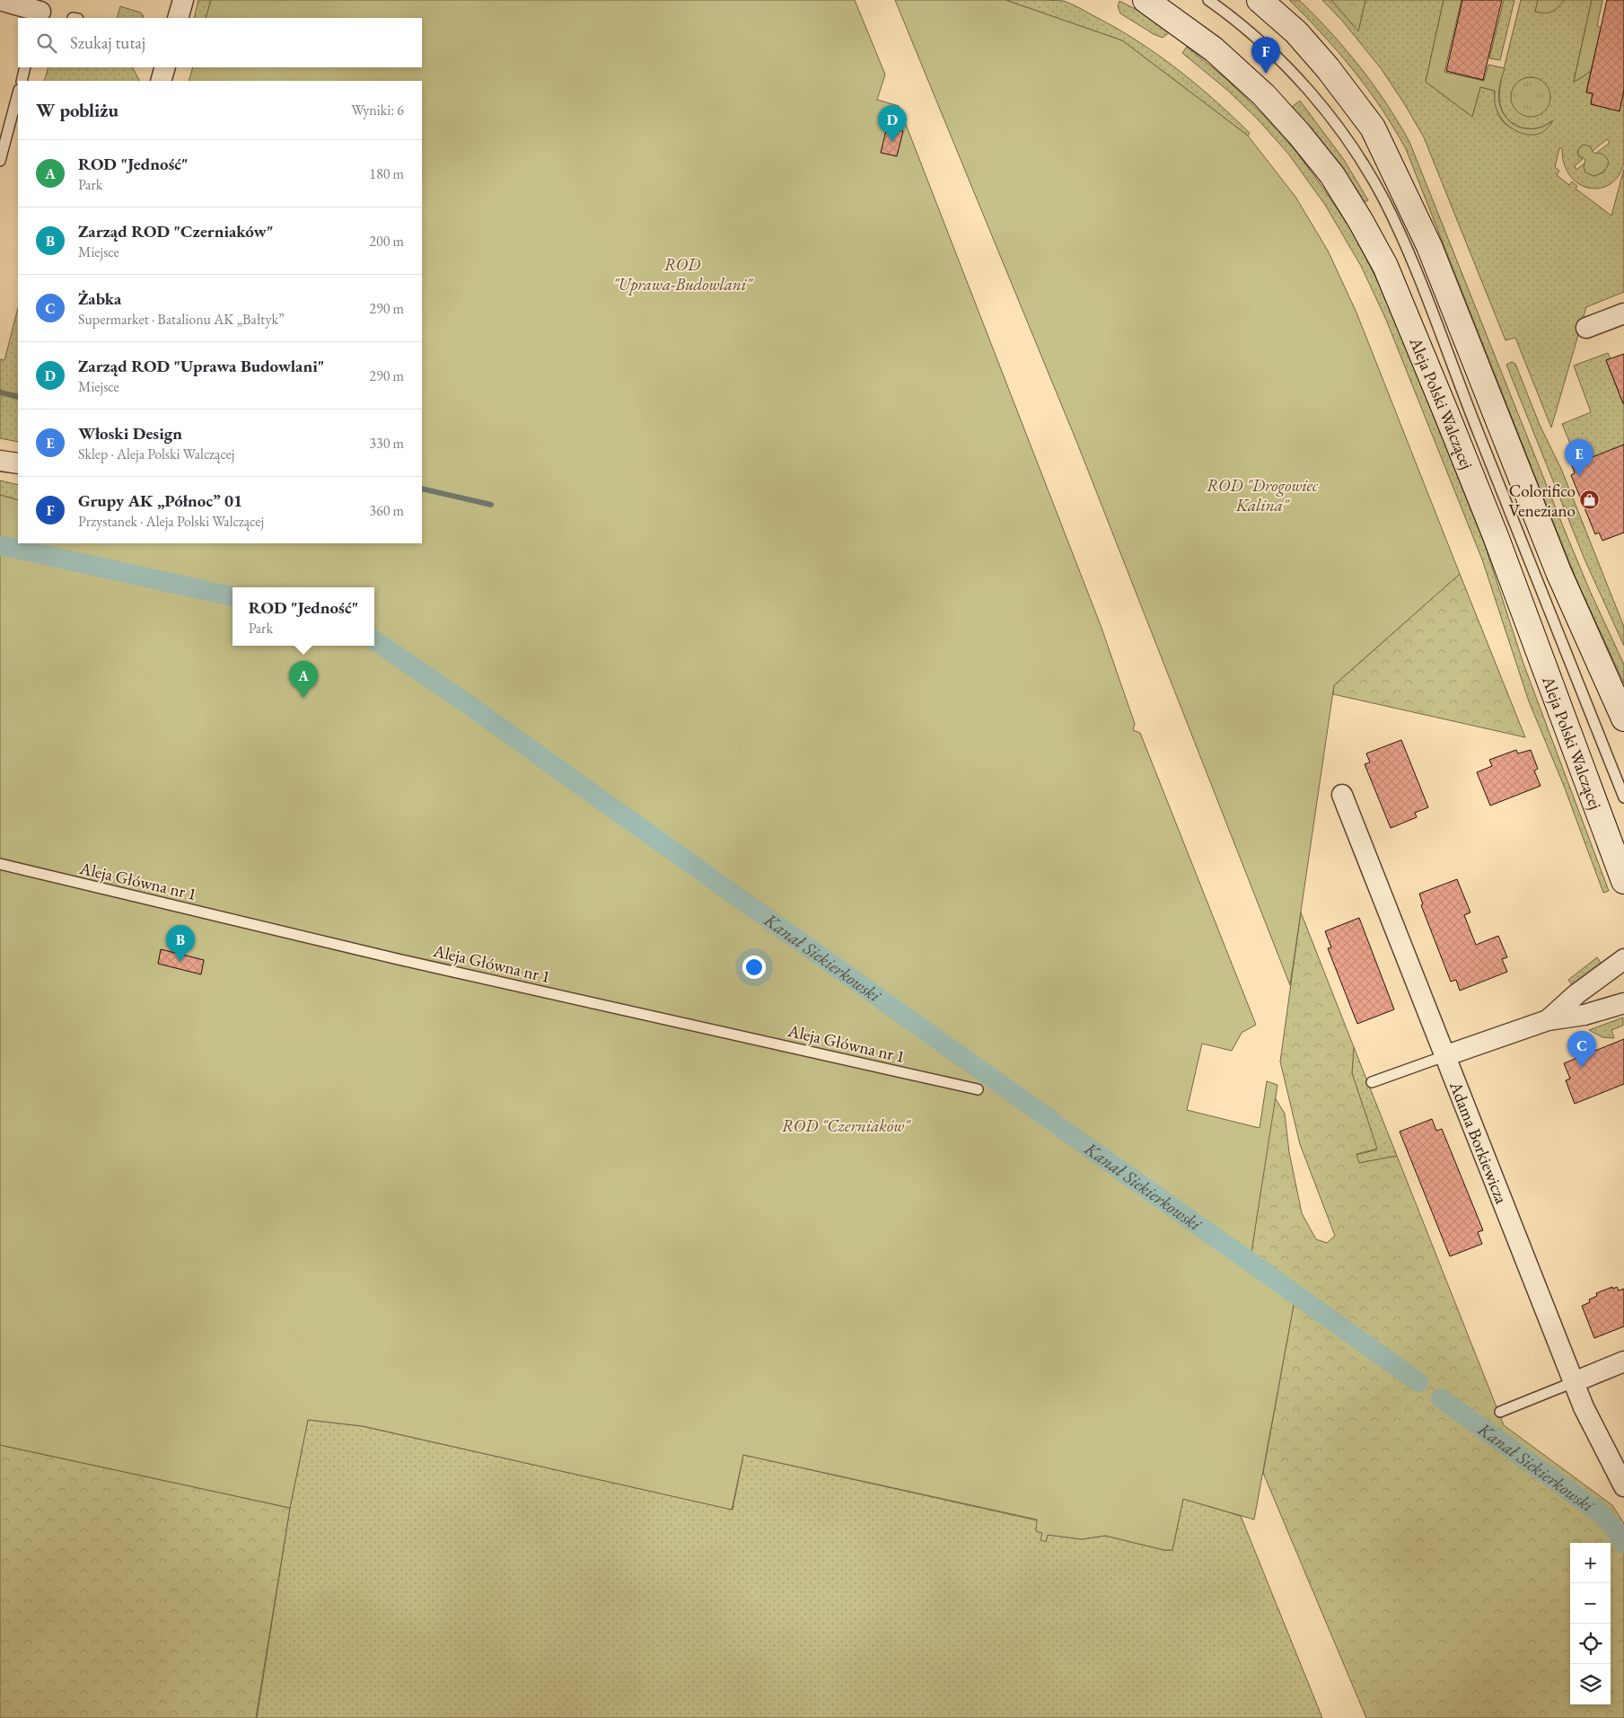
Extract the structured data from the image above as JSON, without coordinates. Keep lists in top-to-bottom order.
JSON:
{
  "streets": {
    "main road": ["Aleja Polski Walczącej"],
    "street": ["Adama Borkiewicza"],
    "lane": ["Aleja Główna nr 1"]
  },
  "water": ["Kanał Siekierkowski"],
  "parks": ["ROD \"Uprawa-Budowlani\"", "ROD \"Drogowiec Kalina\"", "ROD \"Czerniaków\""],
  "places": {
    "shop": ["Colorifico Veneziano"]
  },
  "page": {
    "search": "Szukaj tutaj",
    "pins": [
      "F",
      "D",
      "E",
      "A",
      "B",
      "C"
    ],
    "heading": ["W pobliżu", "Wyniki: 6"],
    "list": [
      {
        "mark": "A",
        "name": "ROD \"Jedność\"",
        "note": "Park",
        "value": "180 m"
      },
      {
        "mark": "B",
        "name": "Zarząd ROD \"Czerniaków\"",
        "note": "Miejsce",
        "value": "200 m"
      },
      {
        "mark": "C",
        "name": "Żabka",
        "note": "Supermarket · Batalionu AK „Bałtyk”",
        "value": "290 m"
      },
      {
        "mark": "D",
        "name": "Zarząd ROD \"Uprawa Budowlani\"",
        "note": "Miejsce",
        "value": "290 m"
      },
      {
        "mark": "E",
        "name": "Włoski Design",
        "note": "Sklep · Aleja Polski Walczącej",
        "value": "330 m"
      },
      {
        "mark": "F",
        "name": "Grupy AK „Północ” 01",
        "note": "Przystanek · Aleja Polski Walczącej",
        "value": "360 m"
      }
    ],
    "popup": ["ROD \"Jedność\"", "Park"],
    "map_buttons": ["+", "−"]
  }
}
